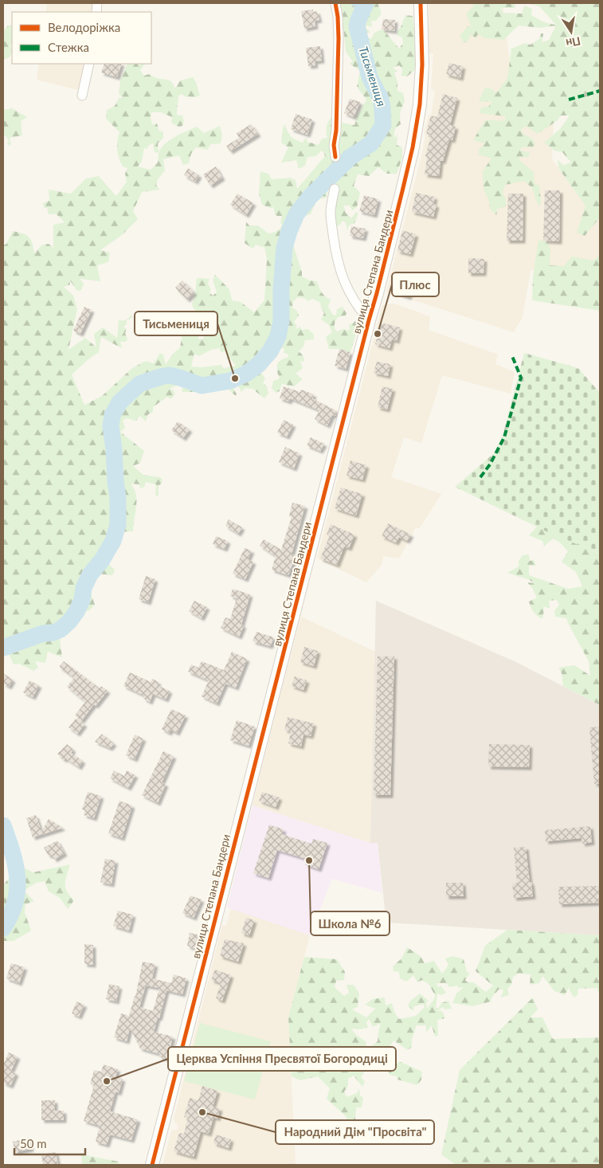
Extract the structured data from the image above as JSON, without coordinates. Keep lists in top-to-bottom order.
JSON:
{
  "streets": {
    "main road": ["вулиця Степана Бандери"]
  },
  "water": ["Тисьмениця"],
  "places": [
    "Плюс",
    "Тисьмениця",
    "Школа №6",
    "Церква Успіння Пресвятої Богородиці",
    "Народний Дім \"Просвіта\""
  ],
  "legend": ["Велодоріжка", "Стежка"],
  "scale_bar": "50 m",
  "north": "bottom"
}
